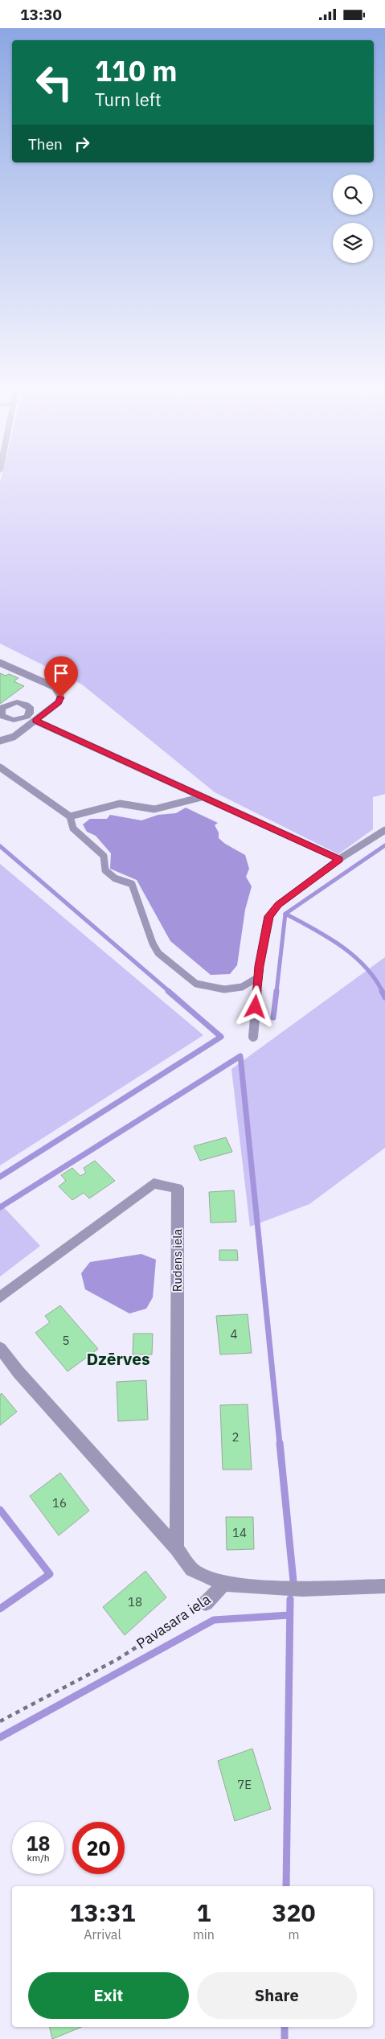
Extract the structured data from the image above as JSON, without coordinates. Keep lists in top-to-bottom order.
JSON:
{
  "streets": {
    "street": ["Rudens iela", "Pavasara iela"]
  },
  "districts": ["Dzērves"],
  "house_numbers": [
    "4",
    "5",
    "2",
    "16",
    "14",
    "18",
    "7E"
  ],
  "page": {
    "status": "13:30",
    "turn": ["110 m", "Turn left"],
    "then": "Then",
    "speed": "18 km/h",
    "limit": "20",
    "eta": [
      "13:31",
      "Arrival",
      "1",
      "min",
      "320",
      "m"
    ],
    "buttons": ["Exit", "Share"]
  }
}
